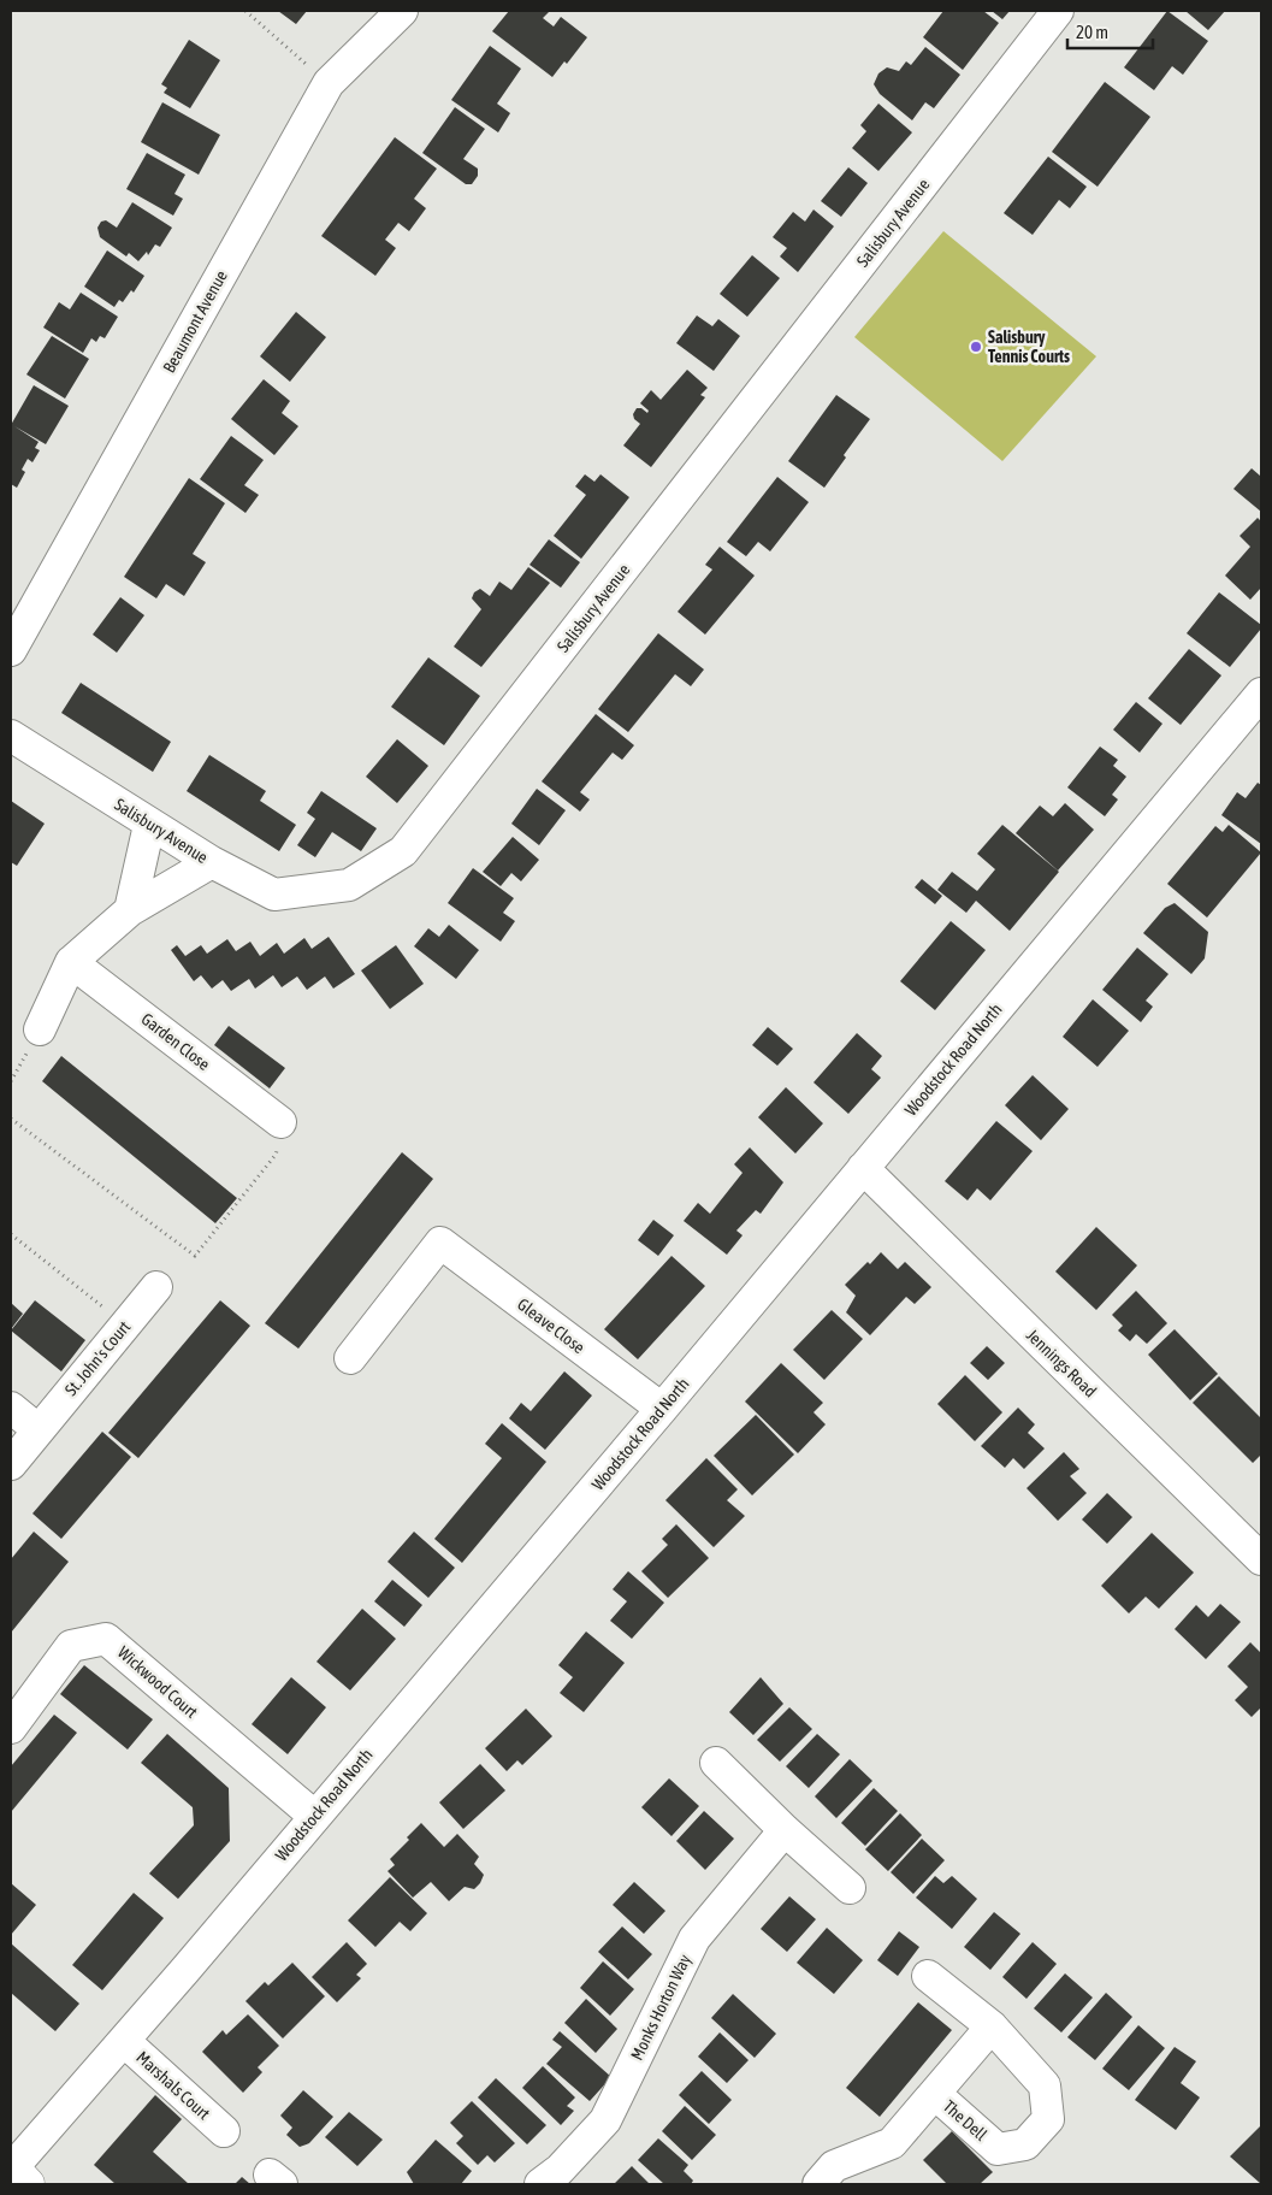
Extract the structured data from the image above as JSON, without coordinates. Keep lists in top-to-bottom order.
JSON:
{
  "streets": {
    "street": [
      "Salisbury Avenue",
      "Beaumont Avenue",
      "Garden Close",
      "Woodstock Road North",
      "Gleave Close",
      "St. John's Court",
      "Jennings Road",
      "Wickwood Court",
      "Monks Horton Way",
      "Marshals Court",
      "The Dell"
    ]
  },
  "crossings": [
    ["Woodstock Road North", "Gleave Close"],
    ["Woodstock Road North", "Jennings Road"],
    ["Woodstock Road North", "Wickwood Court"],
    ["Woodstock Road North", "Marshals Court"]
  ],
  "places": ["Salisbury Tennis Courts"],
  "scale_bar": "20 m"
}
